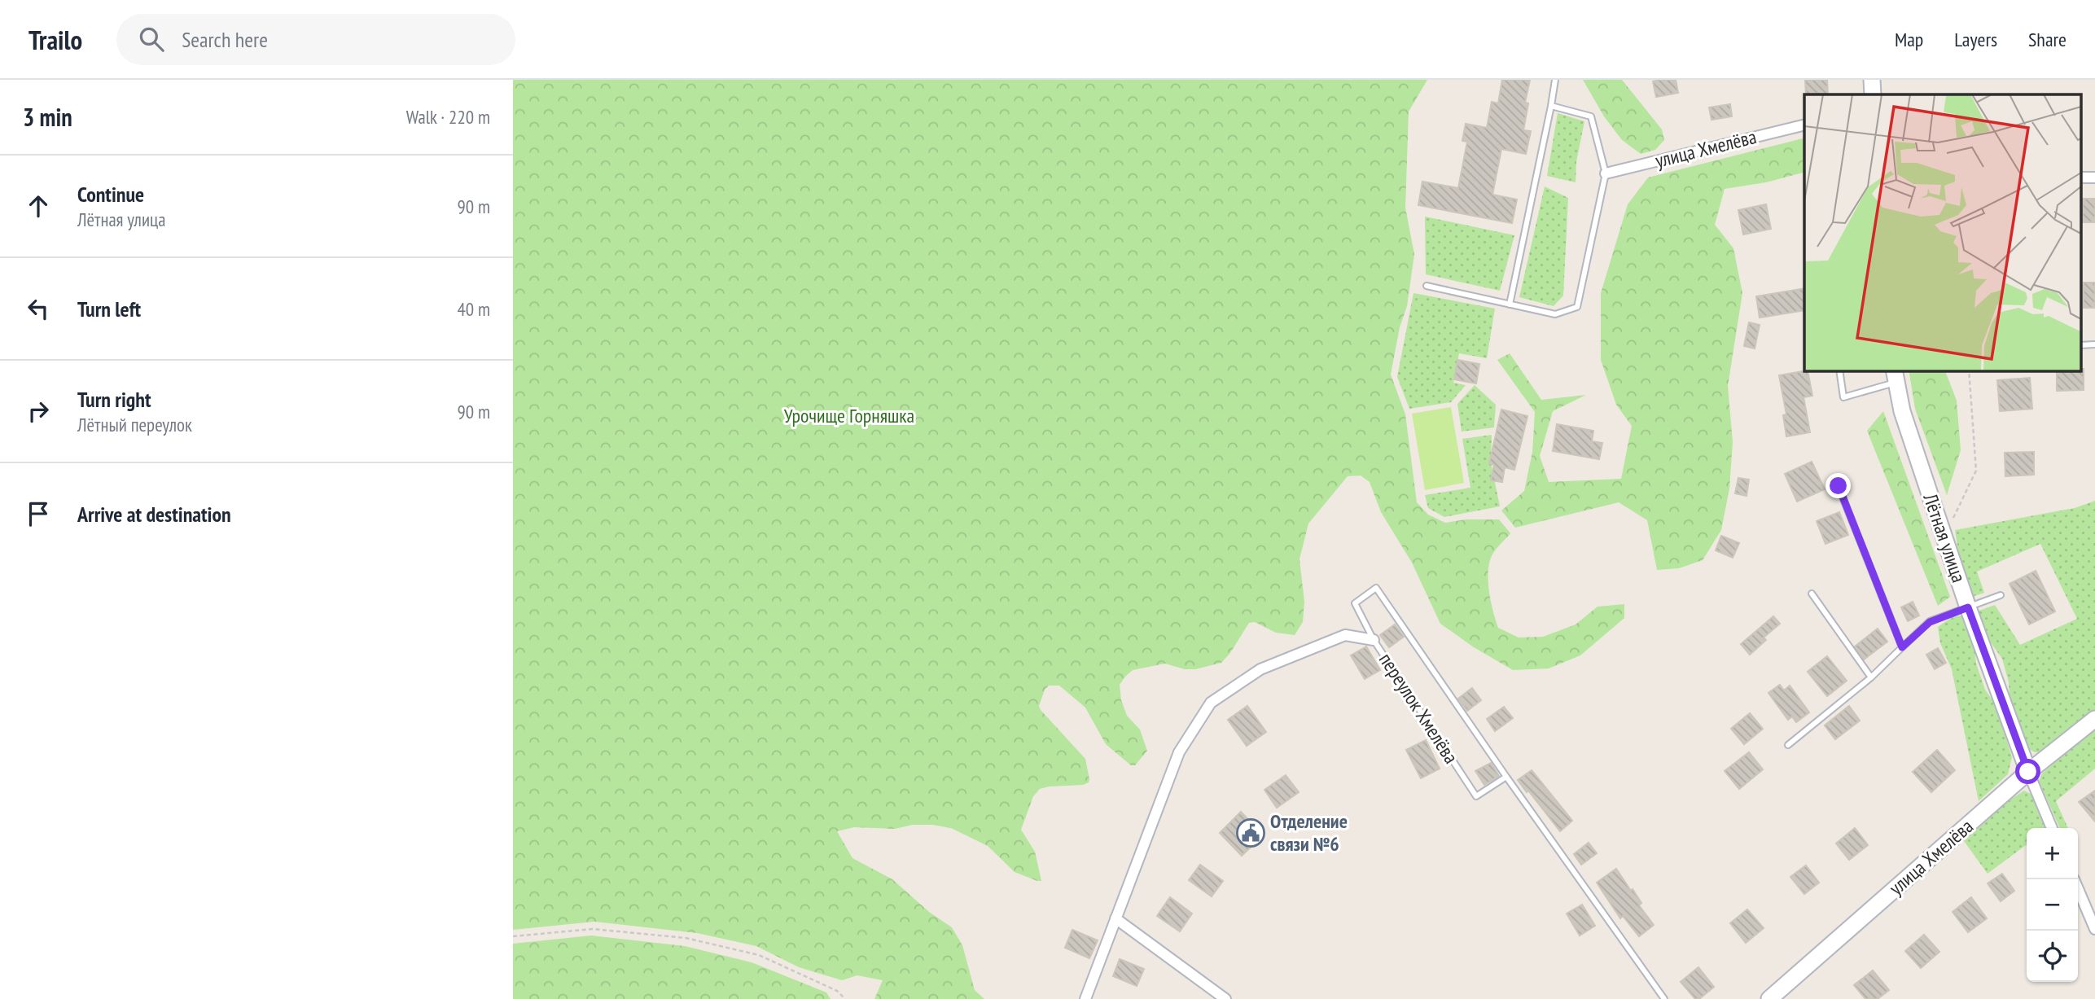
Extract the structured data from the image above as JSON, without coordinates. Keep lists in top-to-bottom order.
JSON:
{
  "streets": {
    "street": ["улица Хмелёва", "Лётная улица", "переулок Хмелёва"]
  },
  "crossings": [
    ["улица Хмелёва", "Лётная улица"]
  ],
  "parks": ["Урочище Горняшка"],
  "places": {
    "public building": ["Отделение связи №6"]
  },
  "page": {
    "header": "Trailo",
    "search": "Search here",
    "nav": ["Map", "Layers", "Share"],
    "heading": ["3 min", "Walk · 220 m"],
    "list": [
      ["Continue", "Лётная улица", "90 m"],
      ["Turn left", "40 m"],
      ["Turn right", "Лётный переулок", "90 m"],
      "Arrive at destination"
    ],
    "map_buttons": ["+", "−"]
  }
}
